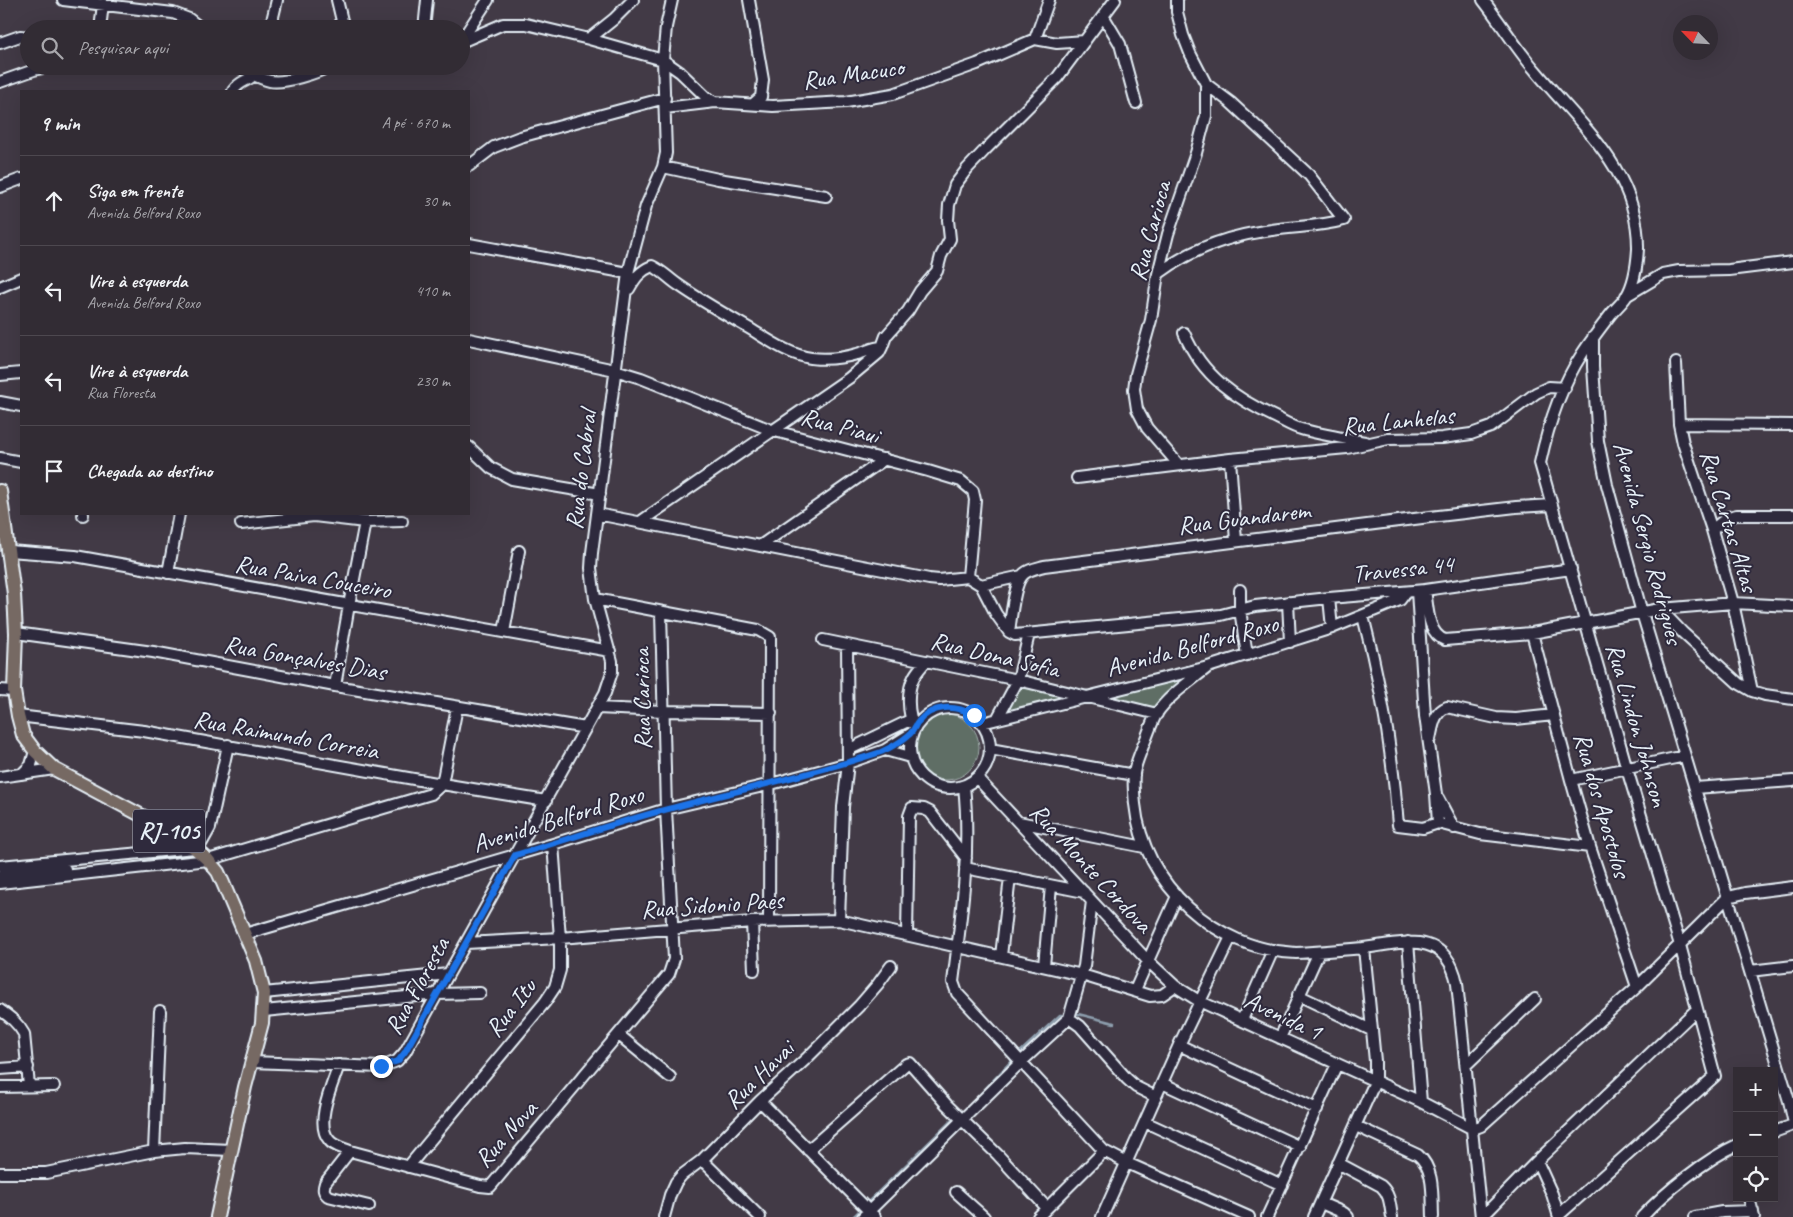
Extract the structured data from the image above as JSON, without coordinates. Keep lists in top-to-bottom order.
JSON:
{
  "streets": {
    "main road": ["RJ-105"],
    "street": [
      "Rua Macuco",
      "Rua Carioca",
      "Rua Lanhelas",
      "Rua Piaui",
      "Rua do Cabral",
      "Rua Guandarem",
      "Rua Cartas Altas",
      "Avenida Sergio Rodrigues",
      "Travessa 44",
      "Rua Paiva Couceiro",
      "Avenida Belford Roxo",
      "Rua Dona Sofia",
      "Rua Gonçalves Dias",
      "Rua Lindon Johnson",
      "Rua Raimundo Correia",
      "Rua dos Apostolos",
      "Rua Monte Cordova",
      "Rua Sidonio Paes",
      "Rua Floresta",
      "Rua Itu",
      "Avenida 1",
      "Rua Havai",
      "Rua Nova"
    ]
  },
  "crossings": [
    ["Rua Macuco", "Rua do Cabral"],
    ["Rua Carioca", "Rua Lanhelas"],
    ["Rua Carioca", "Avenida Belford Roxo"],
    ["Rua Carioca", "Rua Sidonio Paes"],
    ["Rua Carioca", "Rua Nova"],
    ["Rua Lanhelas", "Rua Lindon Johnson"],
    ["Rua Piaui", "Rua do Cabral"],
    ["Rua do Cabral", "Rua Paiva Couceiro"],
    ["Rua do Cabral", "Rua Floresta"],
    ["Rua Guandarem", "Rua Lindon Johnson"],
    ["Travessa 44", "Avenida Belford Roxo"],
    ["Travessa 44", "Rua Lindon Johnson"],
    ["Rua Paiva Couceiro", "RJ-105"],
    ["Avenida Belford Roxo", "Rua Dona Sofia"],
    ["Avenida Belford Roxo", "RJ-105"],
    ["Avenida Belford Roxo", "Rua Monte Cordova"],
    ["Avenida Belford Roxo", "Rua Floresta"],
    ["Avenida Belford Roxo", "Rua Itu"],
    ["Rua Gonçalves Dias", "RJ-105"],
    ["Rua Gonçalves Dias", "Rua Floresta"],
    ["Rua Raimundo Correia", "RJ-105"],
    ["Rua Raimundo Correia", "Rua Floresta"],
    ["RJ-105", "Rua Floresta"],
    ["Rua Monte Cordova", "Rua Sidonio Paes"],
    ["Rua Monte Cordova", "Avenida 1"],
    ["Rua Sidonio Paes", "Rua Floresta"],
    ["Rua Sidonio Paes", "Rua Itu"],
    ["Rua Sidonio Paes", "Avenida 1"],
    ["Rua Floresta", "Rua Nova"],
    ["Rua Itu", "Rua Nova"]
  ],
  "north": "top left",
  "page": {
    "search": "Pesquisar aqui",
    "heading": ["9 min", "A pé · 670 m"],
    "list": [
      ["Siga em frente", "Avenida Belford Roxo", "30 m"],
      ["Vire à esquerda", "Avenida Belford Roxo", "410 m"],
      ["Vire à esquerda", "Rua Floresta", "230 m"],
      "Chegada ao destino"
    ],
    "map_buttons": ["+", "−"]
  }
}
